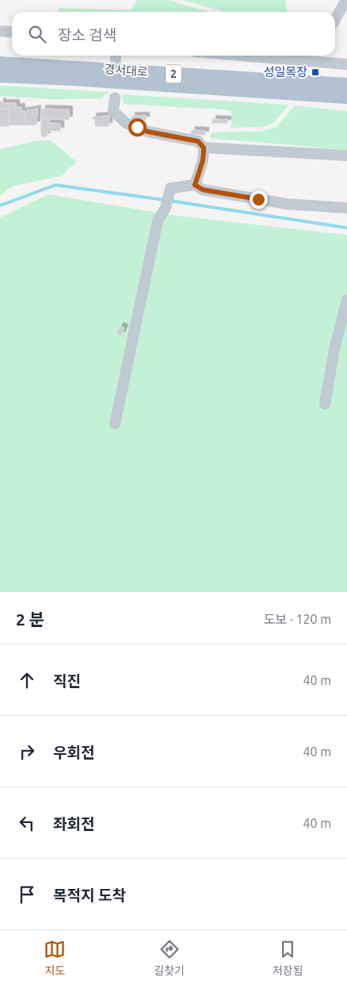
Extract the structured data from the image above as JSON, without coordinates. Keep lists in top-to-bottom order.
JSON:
{
  "streets": {
    "main road": ["경서대로", "2"]
  },
  "places": {
    "transit": ["성일목장"]
  },
  "page": {
    "search": "장소 검색",
    "heading": ["2 분", "도보 · 120 m"],
    "list": [
      ["직진", "40 m"],
      ["우회전", "40 m"],
      ["좌회전", "40 m"],
      "목적지 도착"
    ],
    "nav": ["지도", "길찾기", "저장됨"]
  }
}
